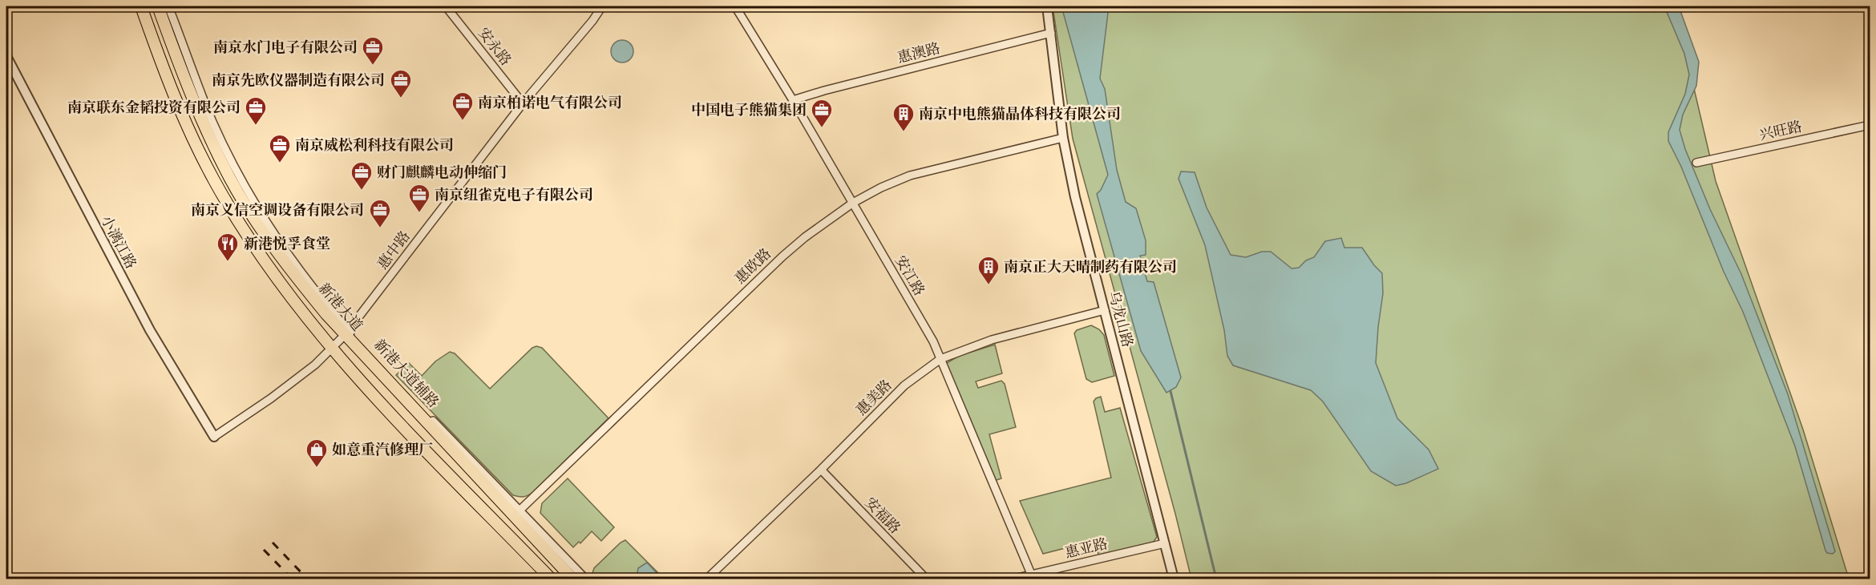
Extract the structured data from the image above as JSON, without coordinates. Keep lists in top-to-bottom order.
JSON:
{
  "streets": {
    "main road": ["新港大道"],
    "street": [
      "安永路",
      "惠澳路",
      "兴旺路",
      "小漓江路",
      "惠中路",
      "惠欧路",
      "安江路",
      "乌龙山路",
      "新港大道辅路",
      "惠美路",
      "安福路",
      "惠亚路"
    ]
  },
  "crossings": [
    ["安永路", "惠中路"],
    ["惠澳路", "安江路"],
    ["惠澳路", "乌龙山路"],
    ["小漓江路", "惠中路"],
    ["惠中路", "新港大道"],
    ["惠中路", "新港大道辅路"],
    ["惠欧路", "安江路"],
    ["惠欧路", "乌龙山路"],
    ["惠欧路", "新港大道辅路"],
    ["安江路", "惠美路"],
    ["安江路", "惠亚路"],
    ["新港大道", "新港大道辅路"],
    ["乌龙山路", "惠美路"],
    ["乌龙山路", "惠亚路"],
    ["惠美路", "安福路"]
  ],
  "places": {
    "office": [
      "南京水门电子有限公司",
      "南京先欧仪器制造有限公司",
      "南京柏诺电气有限公司",
      "南京联东金韬投资有限公司",
      "中国电子熊猫集团",
      "南京威松利科技有限公司",
      "财门麒麟电动伸缩门",
      "南京纽雀克电子有限公司",
      "南京义信空调设备有限公司"
    ],
    "building": ["南京中电熊猫晶体科技有限公司", "南京正大天晴制药有限公司"],
    "restaurant": ["新港悦孚食堂"],
    "shop": ["如意重汽修理厂"]
  }
}
